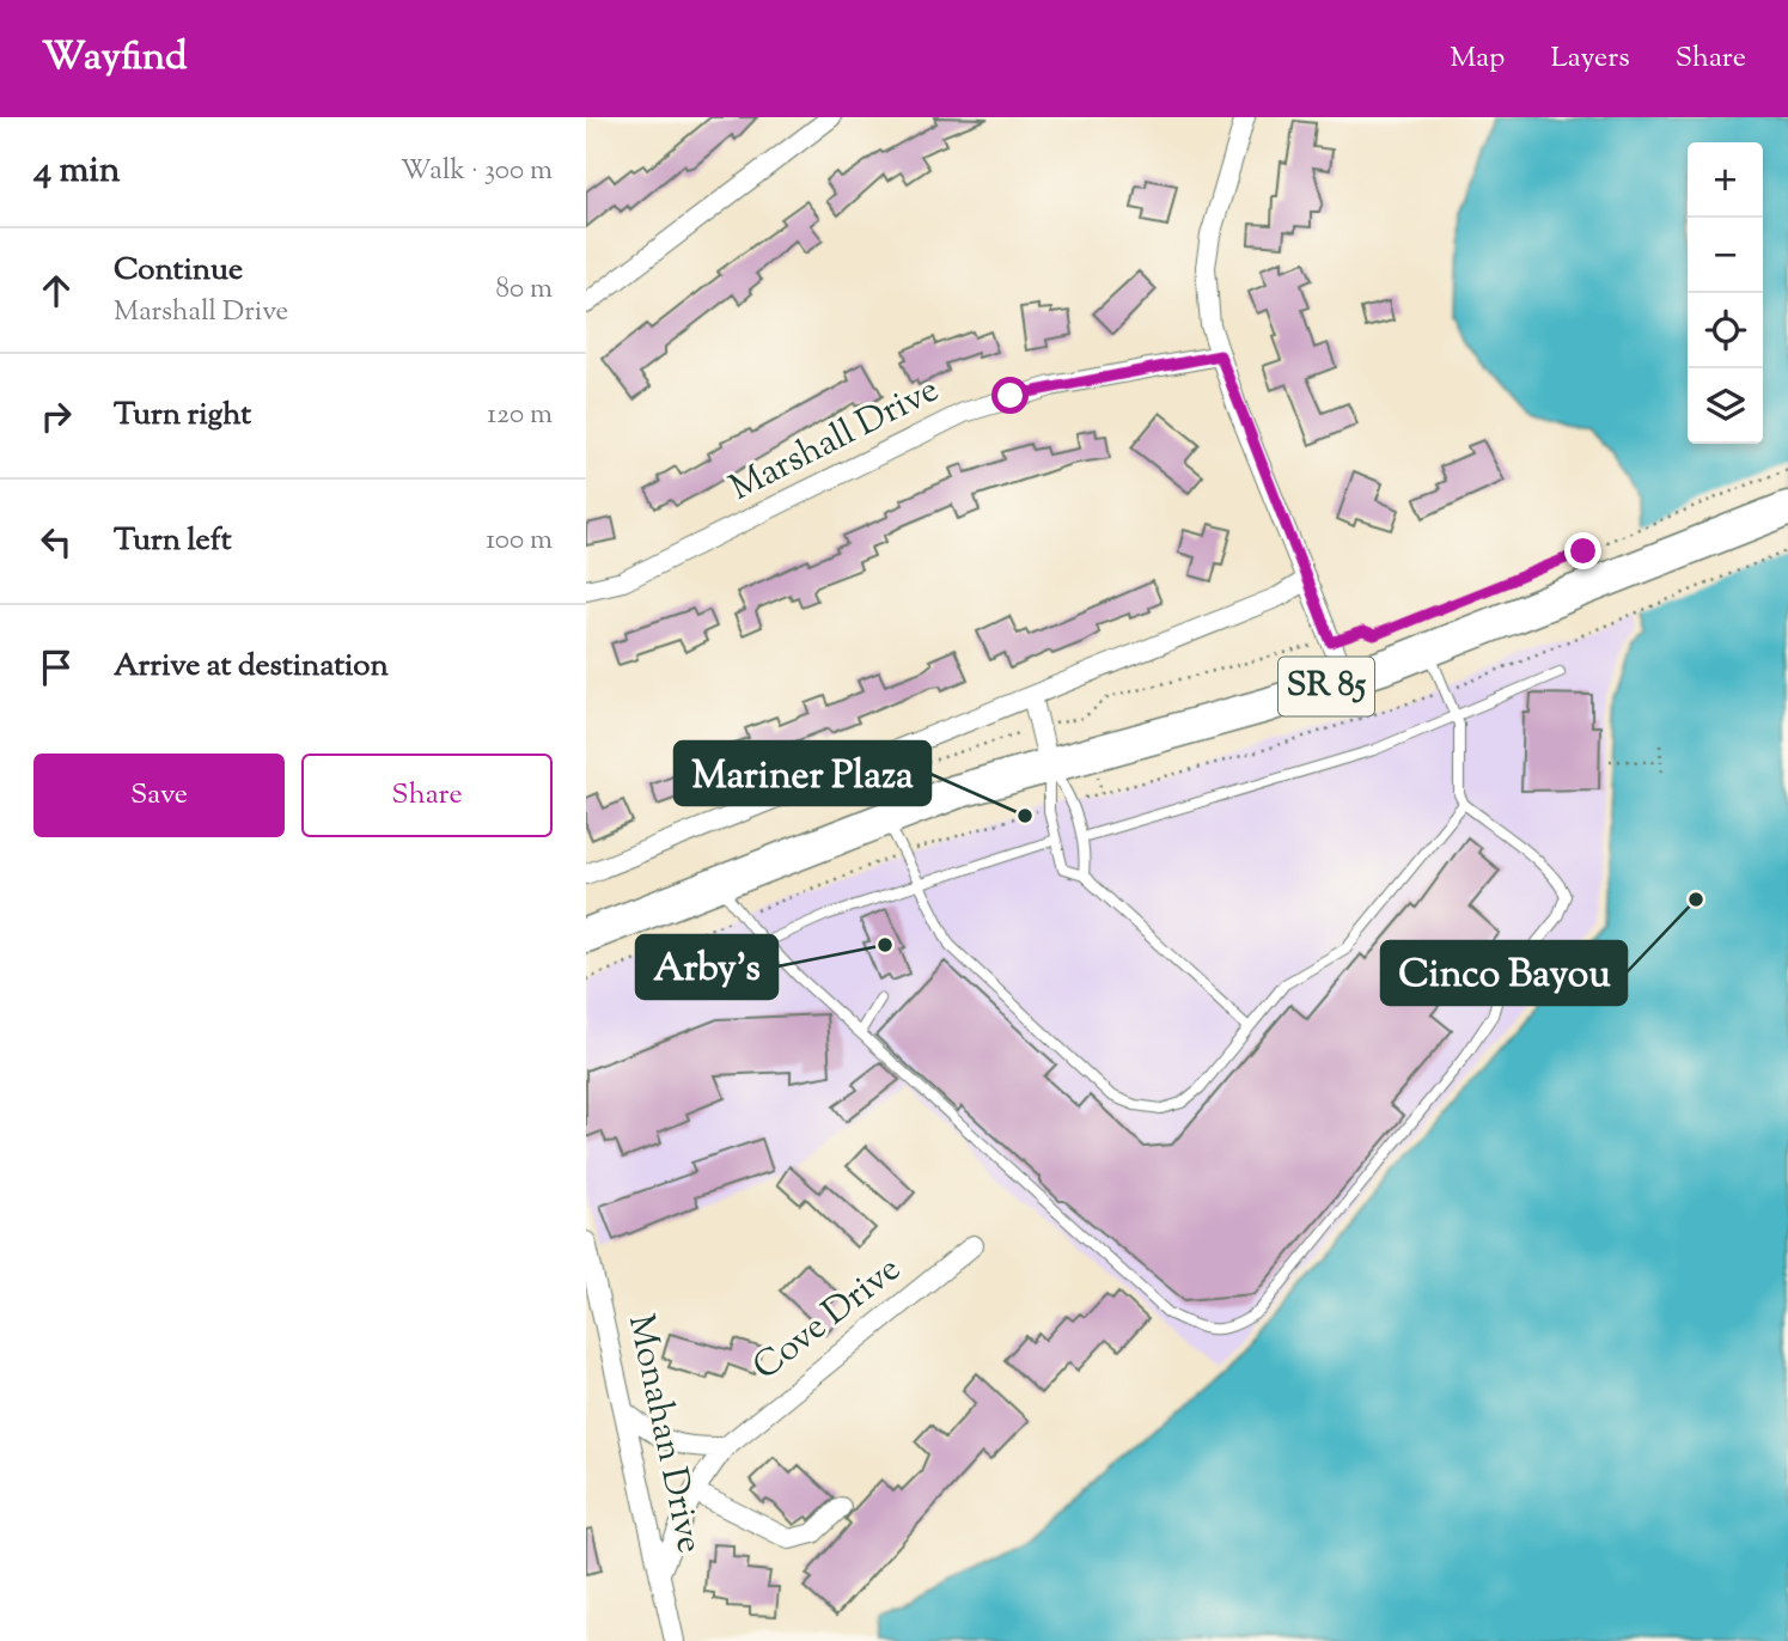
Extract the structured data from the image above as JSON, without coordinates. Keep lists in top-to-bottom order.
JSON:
{
  "streets": {
    "highway": ["SR 85"],
    "street": ["Marshall Drive", "Cove Drive", "Monahan Drive"]
  },
  "crossings": [
    ["Cove Drive", "Monahan Drive"]
  ],
  "places": ["Mariner Plaza", "Cinco Bayou", "Arby's"],
  "page": {
    "header": "Wayfind",
    "nav": ["Map", "Layers", "Share"],
    "heading": ["4 min", "Walk · 300 m"],
    "map_buttons": ["+", "−"],
    "list": [
      ["Continue", "Marshall Drive", "80 m"],
      ["Turn right", "120 m"],
      ["Turn left", "100 m"],
      "Arrive at destination"
    ],
    "buttons": ["Save", "Share"]
  }
}
